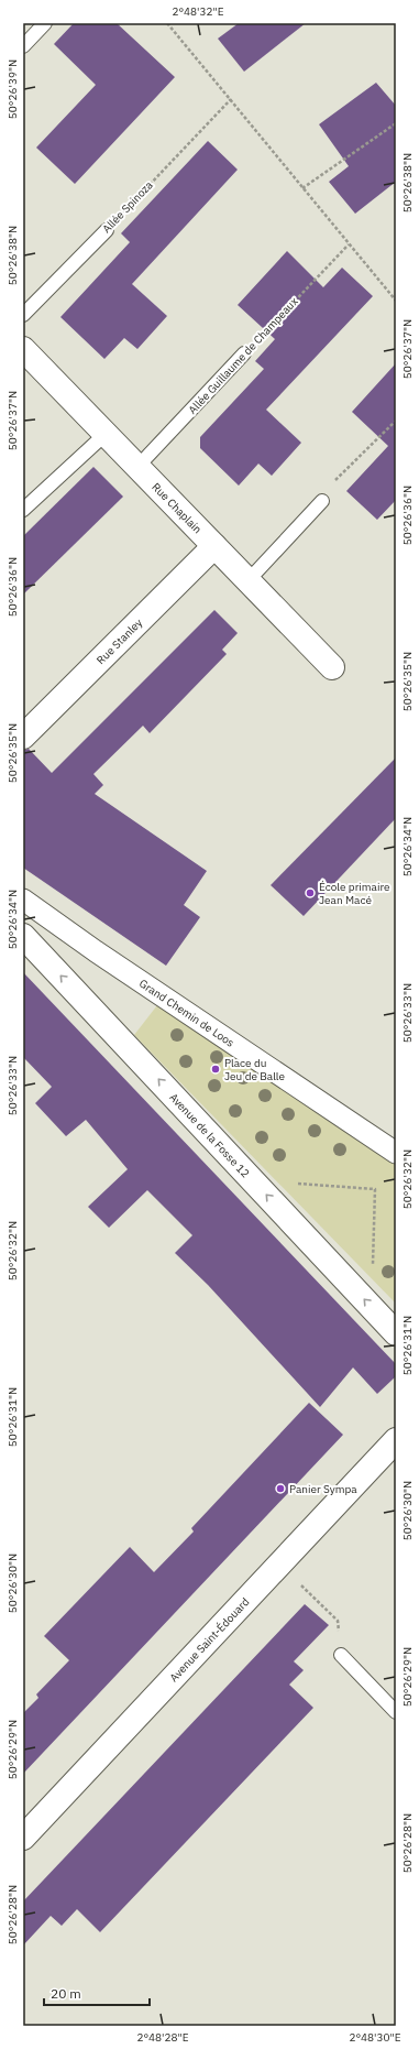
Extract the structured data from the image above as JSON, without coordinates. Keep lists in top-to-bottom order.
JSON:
{
  "streets": {
    "street": [
      "Rue Chaplain",
      "Rue Stanley",
      "Grand Chemin de Loos",
      "Avenue de la Fosse 12",
      "Avenue Saint-Édouard"
    ],
    "lane": ["Allée Spinoza", "Allée Guillaume de Champeaux"]
  },
  "crossings": [
    ["Allée Guillaume de Champeaux", "Rue Chaplain"],
    ["Rue Chaplain", "Rue Stanley"]
  ],
  "one_way": ["Avenue de la Fosse 12"],
  "places": ["École primaire Jean Macé", "Place du Jeu de Balle", "Panier Sympa"],
  "scale_bar": "20 m",
  "coordinates": [
    "2°48'32\"E",
    "50°26'39\"N",
    "50°26'38\"N",
    "50°26'37\"N",
    "50°26'36\"N",
    "50°26'35\"N",
    "50°26'34\"N",
    "50°26'33\"N",
    "50°26'32\"N",
    "50°26'31\"N",
    "50°26'30\"N",
    "50°26'29\"N",
    "50°26'28\"N",
    "2°48'28\"E",
    "2°48'30\"E"
  ]
}
